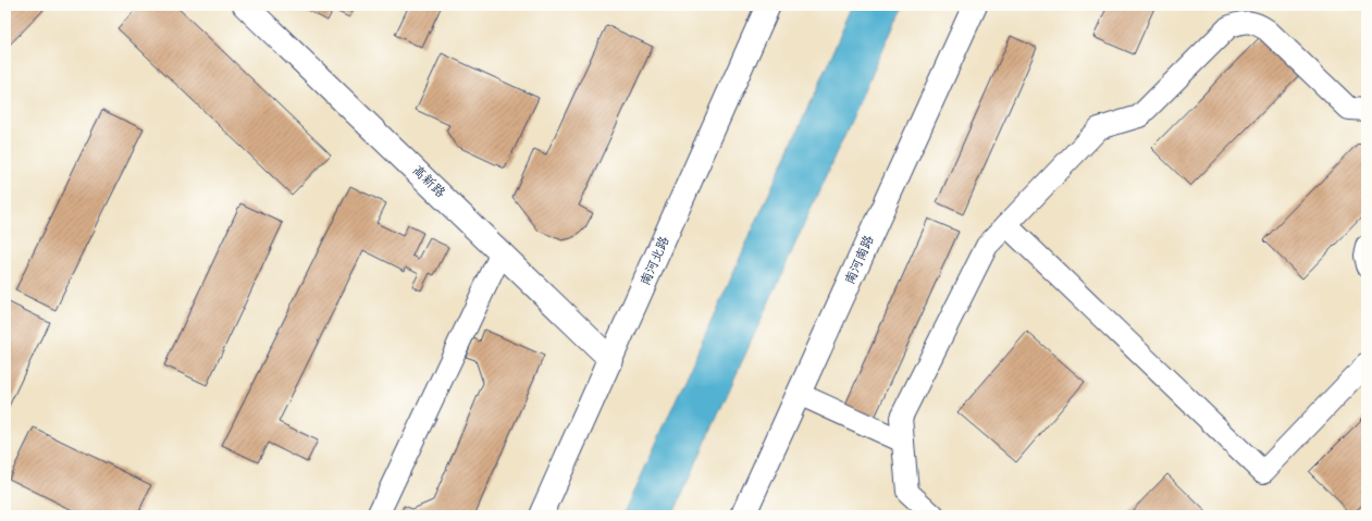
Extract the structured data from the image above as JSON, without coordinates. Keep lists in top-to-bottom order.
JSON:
{
  "streets": {
    "street": ["高新路", "南河南路", "南河北路"]
  },
  "crossings": [
    ["高新路", "南河北路"]
  ]
}
